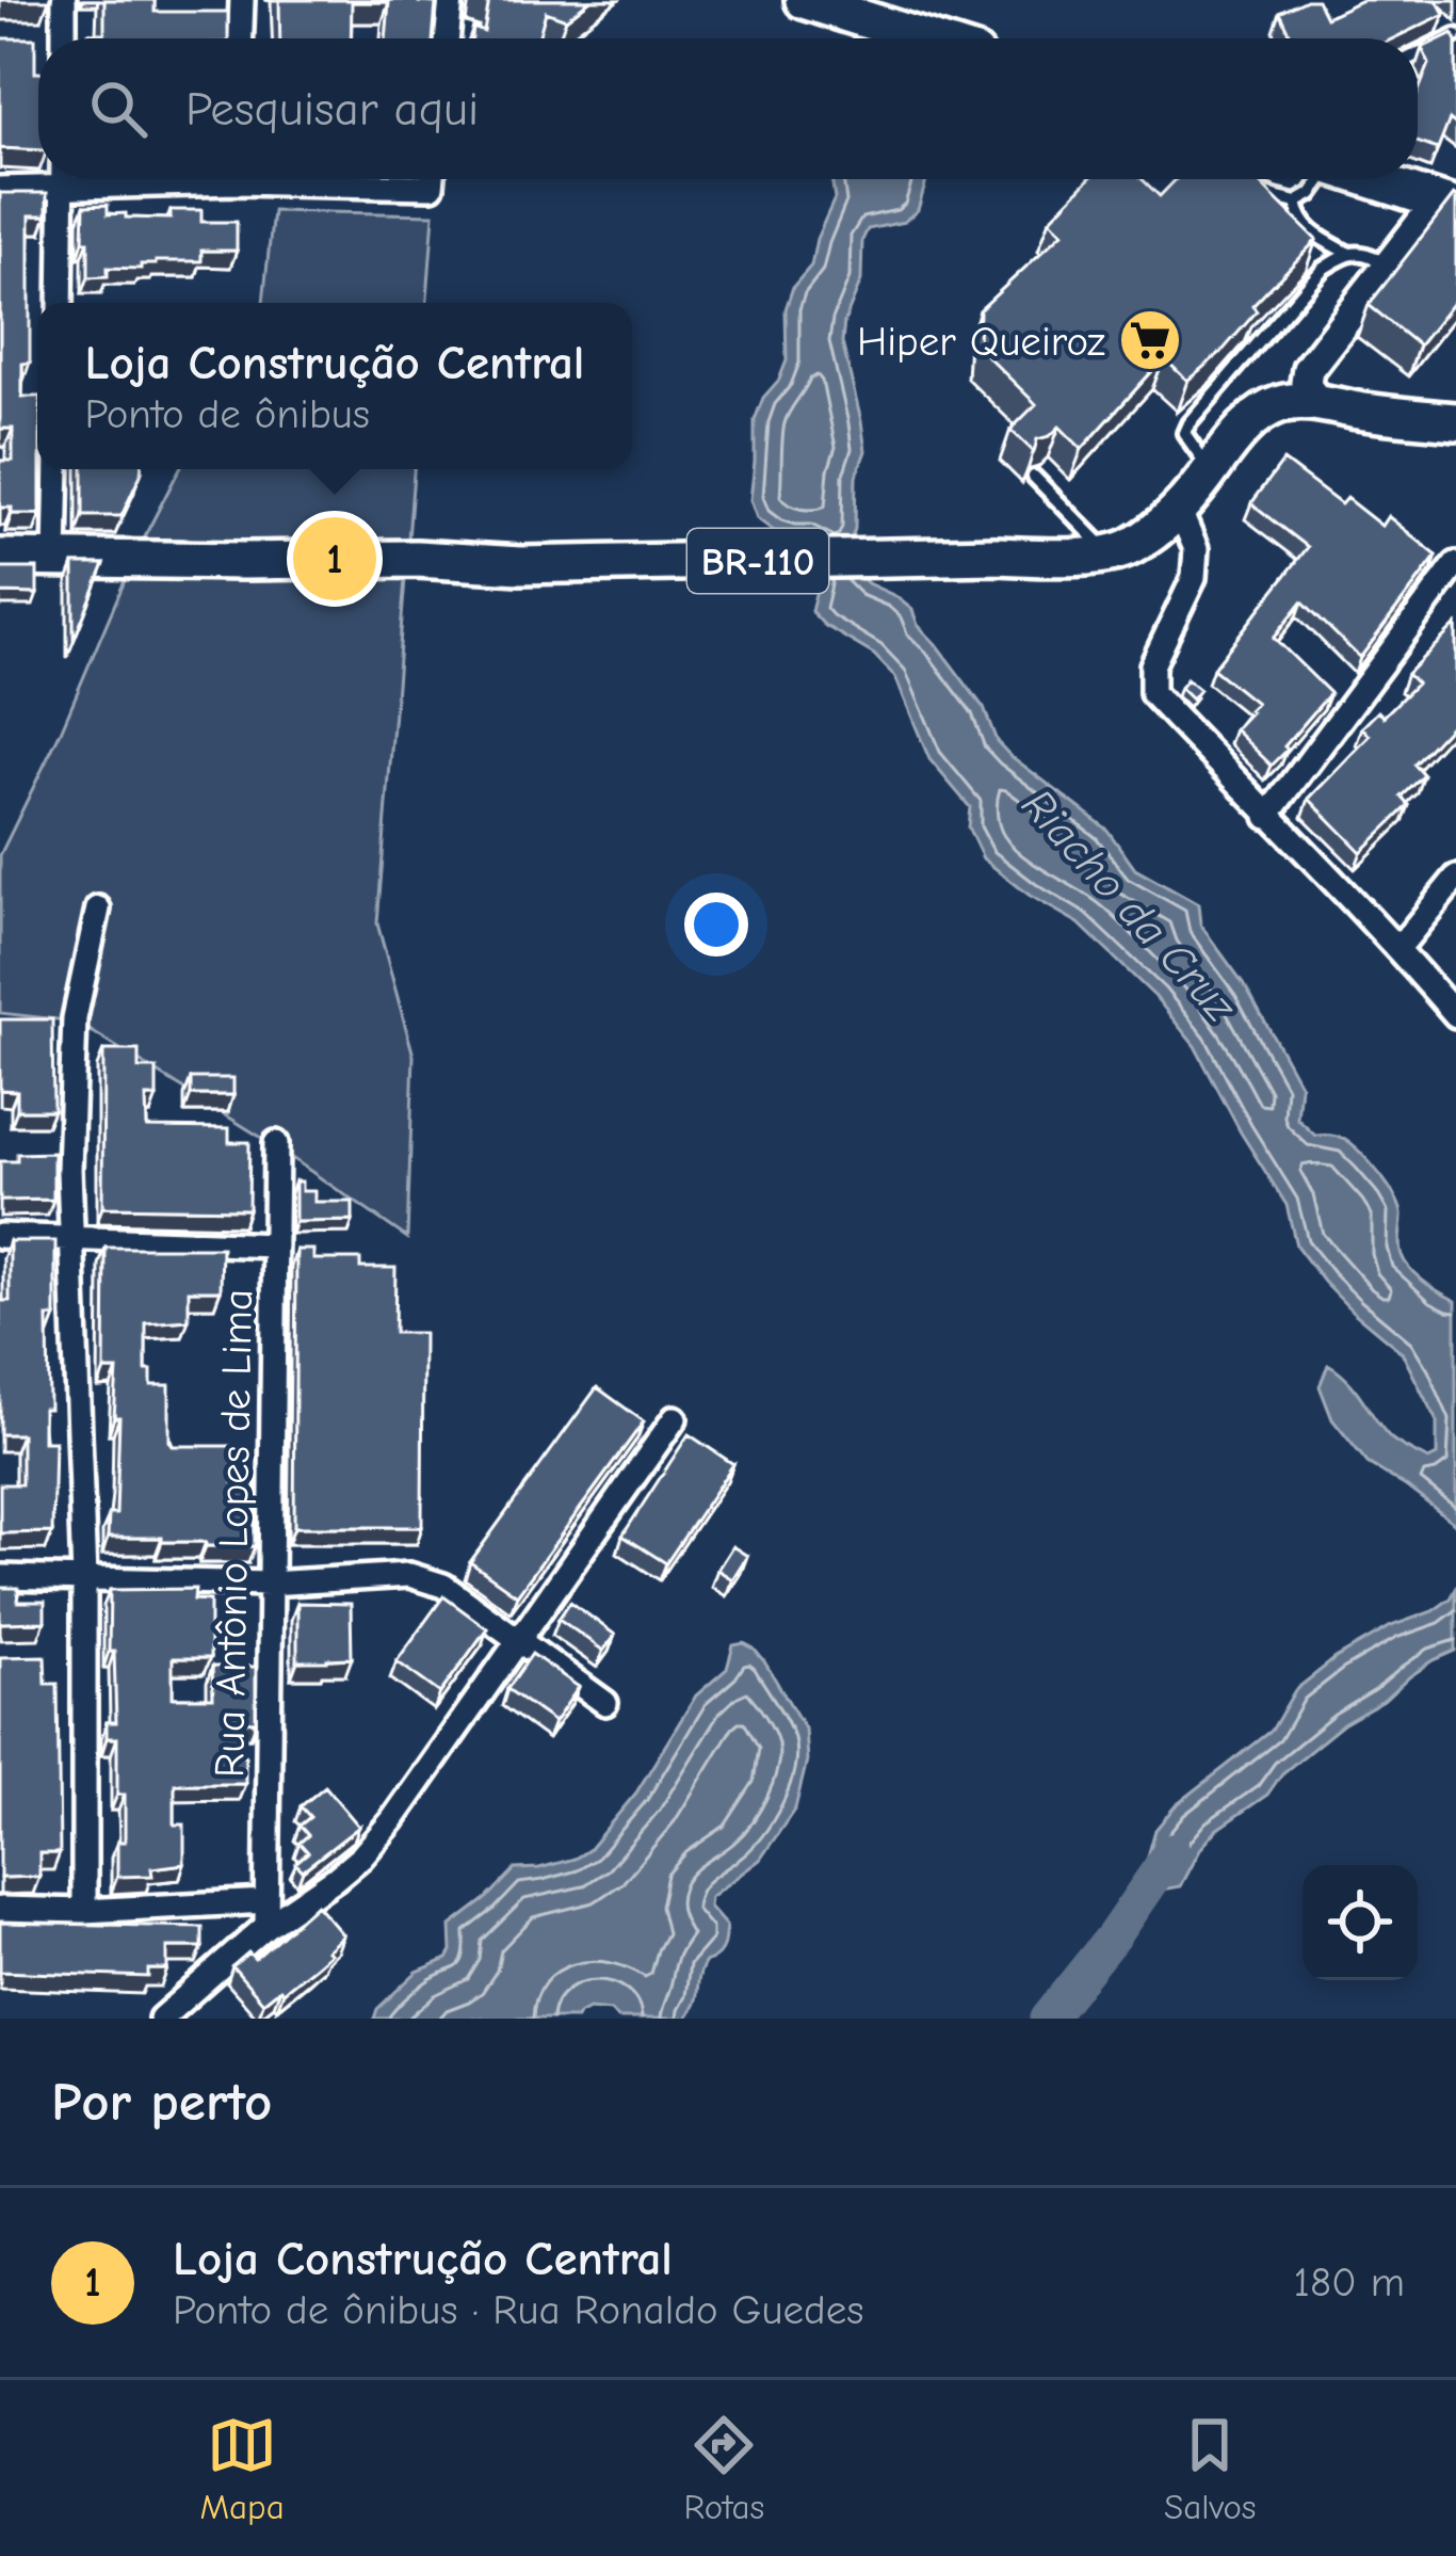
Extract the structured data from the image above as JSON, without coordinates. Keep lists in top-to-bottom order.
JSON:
{
  "streets": {
    "main road": ["BR-110"],
    "street": ["Rua Antônio Lopes de Lima"]
  },
  "water": ["Riacho da Cruz"],
  "places": {
    "supermarket": ["Hiper Queiroz"]
  },
  "page": {
    "search": "Pesquisar aqui",
    "popup": ["Loja Construção Central", "Ponto de ônibus"],
    "pins": "1",
    "heading": "Por perto",
    "list": [
      {
        "mark": "1",
        "name": "Loja Construção Central",
        "note": "Ponto de ônibus · Rua Ronaldo Guedes",
        "value": "180 m"
      }
    ],
    "nav": ["Mapa", "Rotas", "Salvos"]
  }
}
